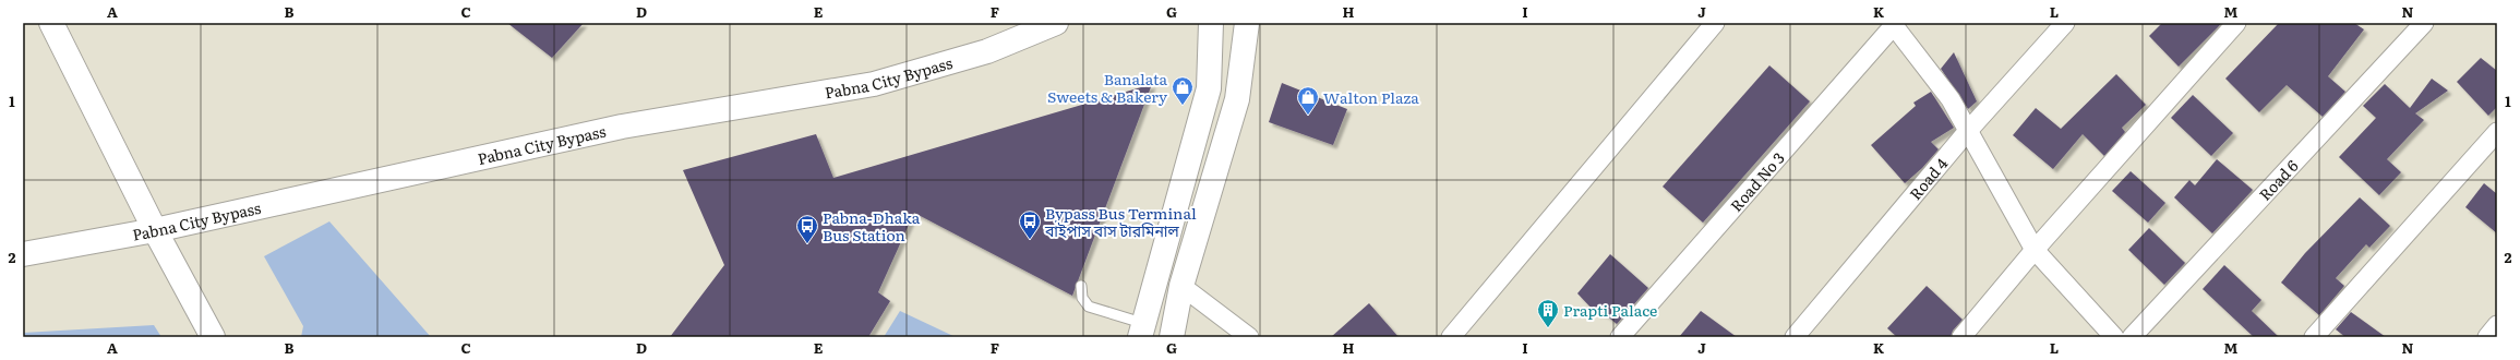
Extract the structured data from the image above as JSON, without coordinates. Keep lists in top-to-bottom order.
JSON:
{
  "streets": {
    "main road": ["Pabna City Bypass"],
    "street": ["Road 4", "Road 6", "Road No 3"]
  },
  "places": {
    "shop": ["Banalata Sweets & Bakery", "Walton Plaza"],
    "bus stop": ["Bypass Bus Terminal বাইপাস বাস টারমিনাল", "Pabna-Dhaka Bus Station"],
    "building": ["Prapti Palace"]
  },
  "grid": {
    "columns": [
      "A",
      "B",
      "C",
      "D",
      "E",
      "F",
      "G",
      "H",
      "I",
      "J",
      "K",
      "L",
      "M",
      "N"
    ],
    "rows": ["1", "2"]
  }
}
